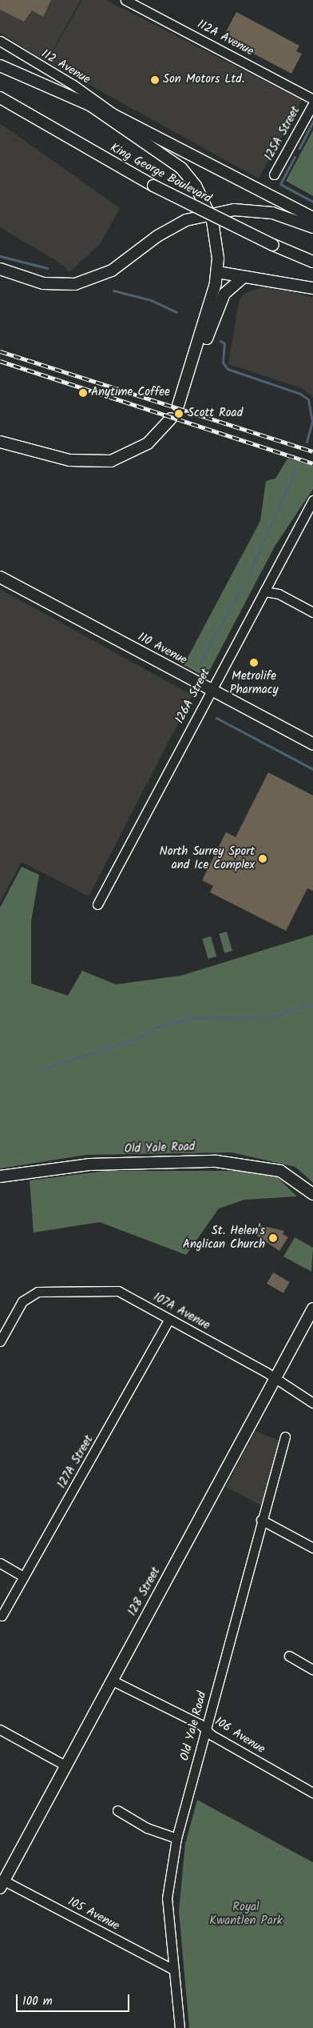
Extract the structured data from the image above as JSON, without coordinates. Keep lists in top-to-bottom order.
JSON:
{
  "streets": {
    "main road": [
      "King George Boulevard",
      "110 Avenue",
      "Old Yale Road",
      "128 Street"
    ],
    "street": [
      "112A Avenue",
      "112 Avenue",
      "125A Street",
      "126A Street",
      "107A Avenue",
      "127A Street",
      "106 Avenue",
      "105 Avenue"
    ]
  },
  "crossings": [
    ["110 Avenue", "126A Street"],
    ["Old Yale Road", "106 Avenue"],
    ["Old Yale Road", "105 Avenue"],
    ["107A Avenue", "127A Street"],
    ["107A Avenue", "128 Street"],
    ["128 Street", "106 Avenue"],
    ["128 Street", "105 Avenue"]
  ],
  "parks": ["Royal Kwantlen Park"],
  "places": [
    "Son Motors Ltd.",
    "Anytime Coffee",
    "Scott Road",
    "Metrolife Pharmacy",
    "North Surrey Sport and Ice Complex",
    "St. Helen's Anglican Church"
  ],
  "scale_bar": "100 m"
}
